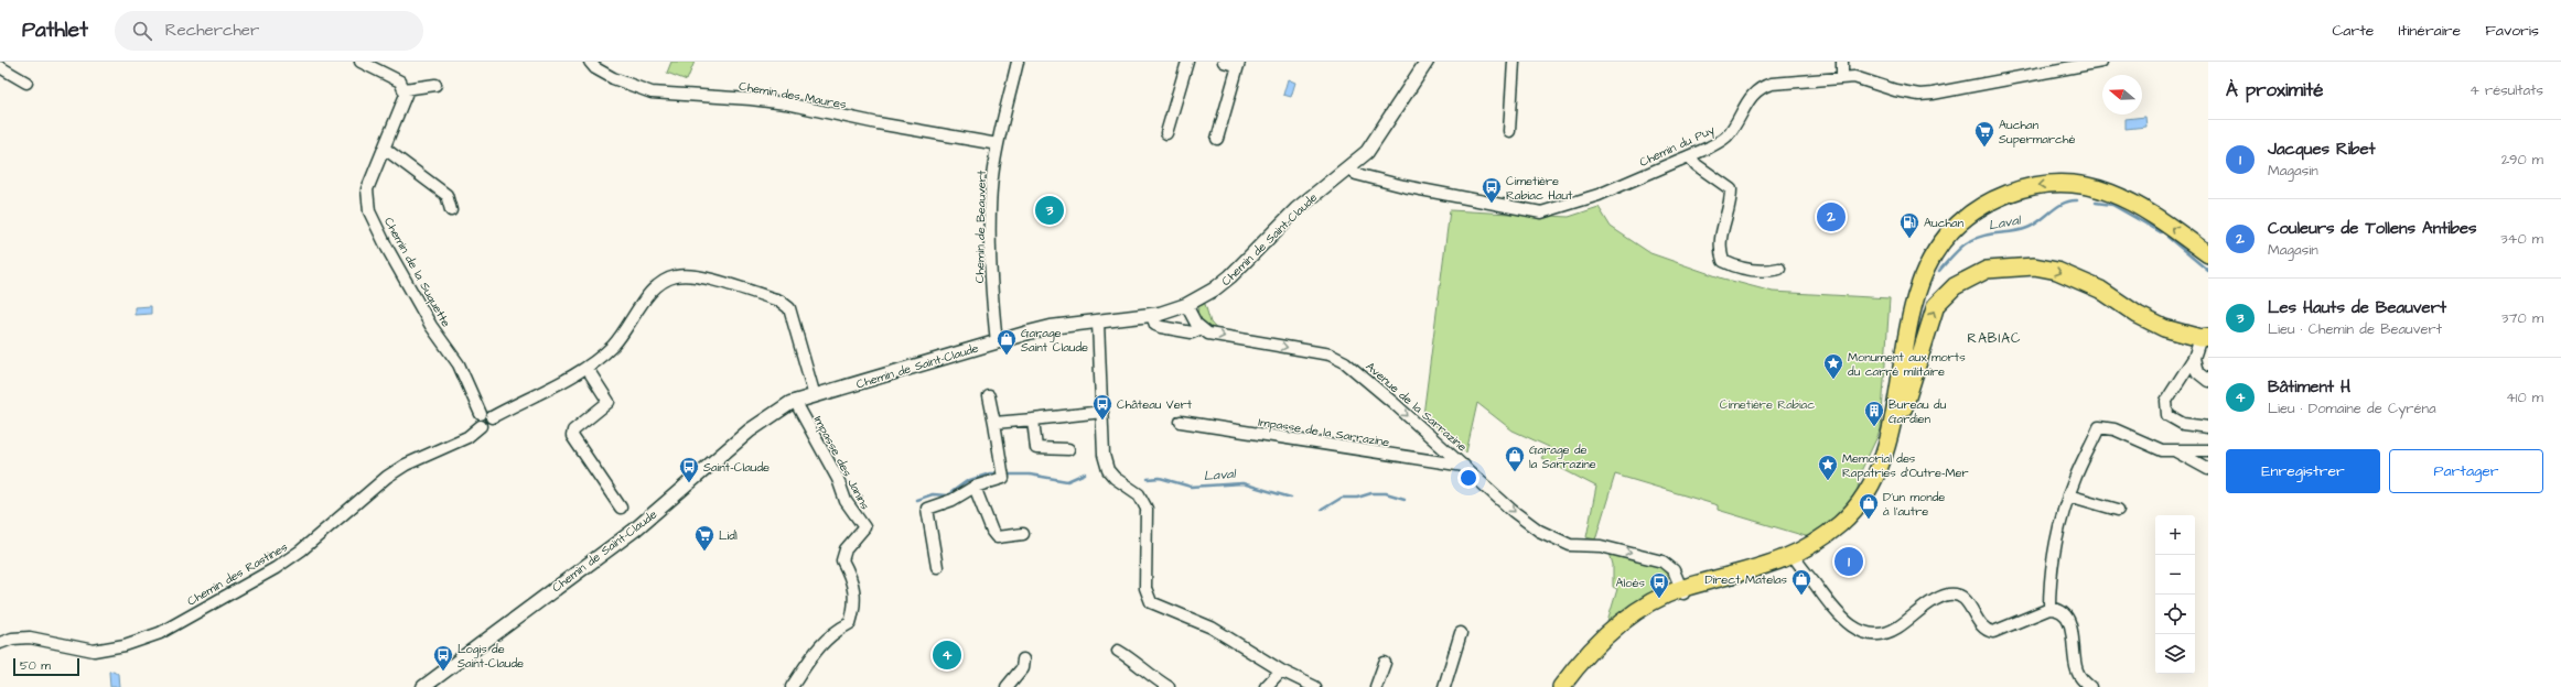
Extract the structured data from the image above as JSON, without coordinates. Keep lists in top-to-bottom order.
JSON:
{
  "streets": {
    "street": [
      "Chemin des Maures",
      "Chemin du Puy",
      "Chemin de Beauvert",
      "Chemin de Saint-Claude",
      "Chemin de la Suquette",
      "Avenue de la Sarrazine",
      "Impasse de la Sarrazine",
      "Impasse des Janins",
      "Chemin des Rastines"
    ]
  },
  "crossings": [
    ["Chemin des Maures", "Chemin de Beauvert"],
    ["Chemin du Puy", "Chemin de Saint-Claude"],
    ["Chemin de Beauvert", "Chemin de Saint-Claude"],
    ["Chemin de Saint-Claude", "Avenue de la Sarrazine"],
    ["Chemin de Saint-Claude", "Impasse des Janins"],
    ["Chemin de la Suquette", "Chemin des Rastines"],
    ["Avenue de la Sarrazine", "Impasse de la Sarrazine"]
  ],
  "one_way": ["Avenue de la Sarrazine"],
  "districts": ["RABIAC"],
  "water": ["Laval"],
  "parks": ["Cimetière Rabiac"],
  "places": {
    "supermarket": ["Auchan Supermarché", "Lidl"],
    "bus stop": [
      "Cimetière Rabiac Haut",
      "Château Vert",
      "Saint-Claude",
      "Aloès",
      "Logis de Saint-Claude"
    ],
    "fuel station": ["Auchan"],
    "shop": [
      "Garage Saint Claude",
      "Garage de la Sarrazine",
      "D'un monde à l'autre",
      "Direct Matelas"
    ],
    "place": ["Monument aux morts du carré militaire", "Memorial des Rapatries d'Outre-Mer"],
    "building": ["Bureau du Gardien"]
  },
  "scale_bar": "50 m",
  "north": "left",
  "page": {
    "header": "Pathlet",
    "search": "Rechercher",
    "nav": ["Carte", "Itinéraire", "Favoris"],
    "heading": ["À proximité", "4 résultats"],
    "list": [
      {
        "mark": "1",
        "name": "Jacques Ribet",
        "note": "Magasin",
        "value": "290 m"
      },
      {
        "mark": "2",
        "name": "Couleurs de Tollens Antibes",
        "note": "Magasin",
        "value": "340 m"
      },
      {
        "mark": "3",
        "name": "Les Hauts de Beauvert",
        "note": "Lieu · Chemin de Beauvert",
        "value": "370 m"
      },
      {
        "mark": "4",
        "name": "Bâtiment H",
        "note": "Lieu · Domaine de Cyréna",
        "value": "410 m"
      }
    ],
    "pins": [
      "3",
      "2",
      "1",
      "4"
    ],
    "buttons": ["Enregistrer", "Partager"],
    "map_buttons": ["+", "−"],
    "scale": "50 m"
  }
}
